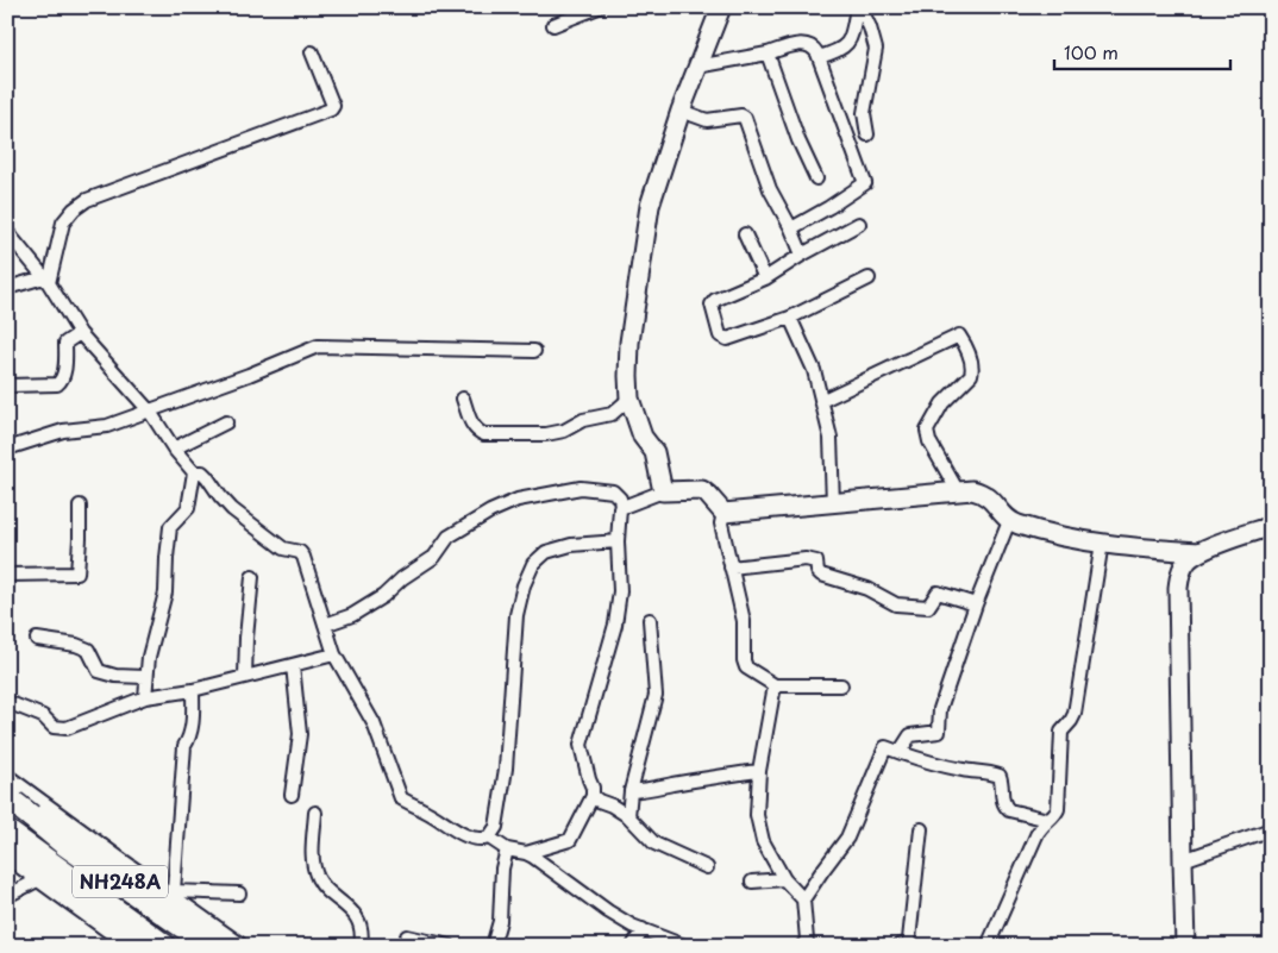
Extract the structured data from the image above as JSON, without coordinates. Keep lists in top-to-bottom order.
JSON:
{
  "streets": {
    "highway": ["NH248A"]
  },
  "scale_bar": "100 m"
}
